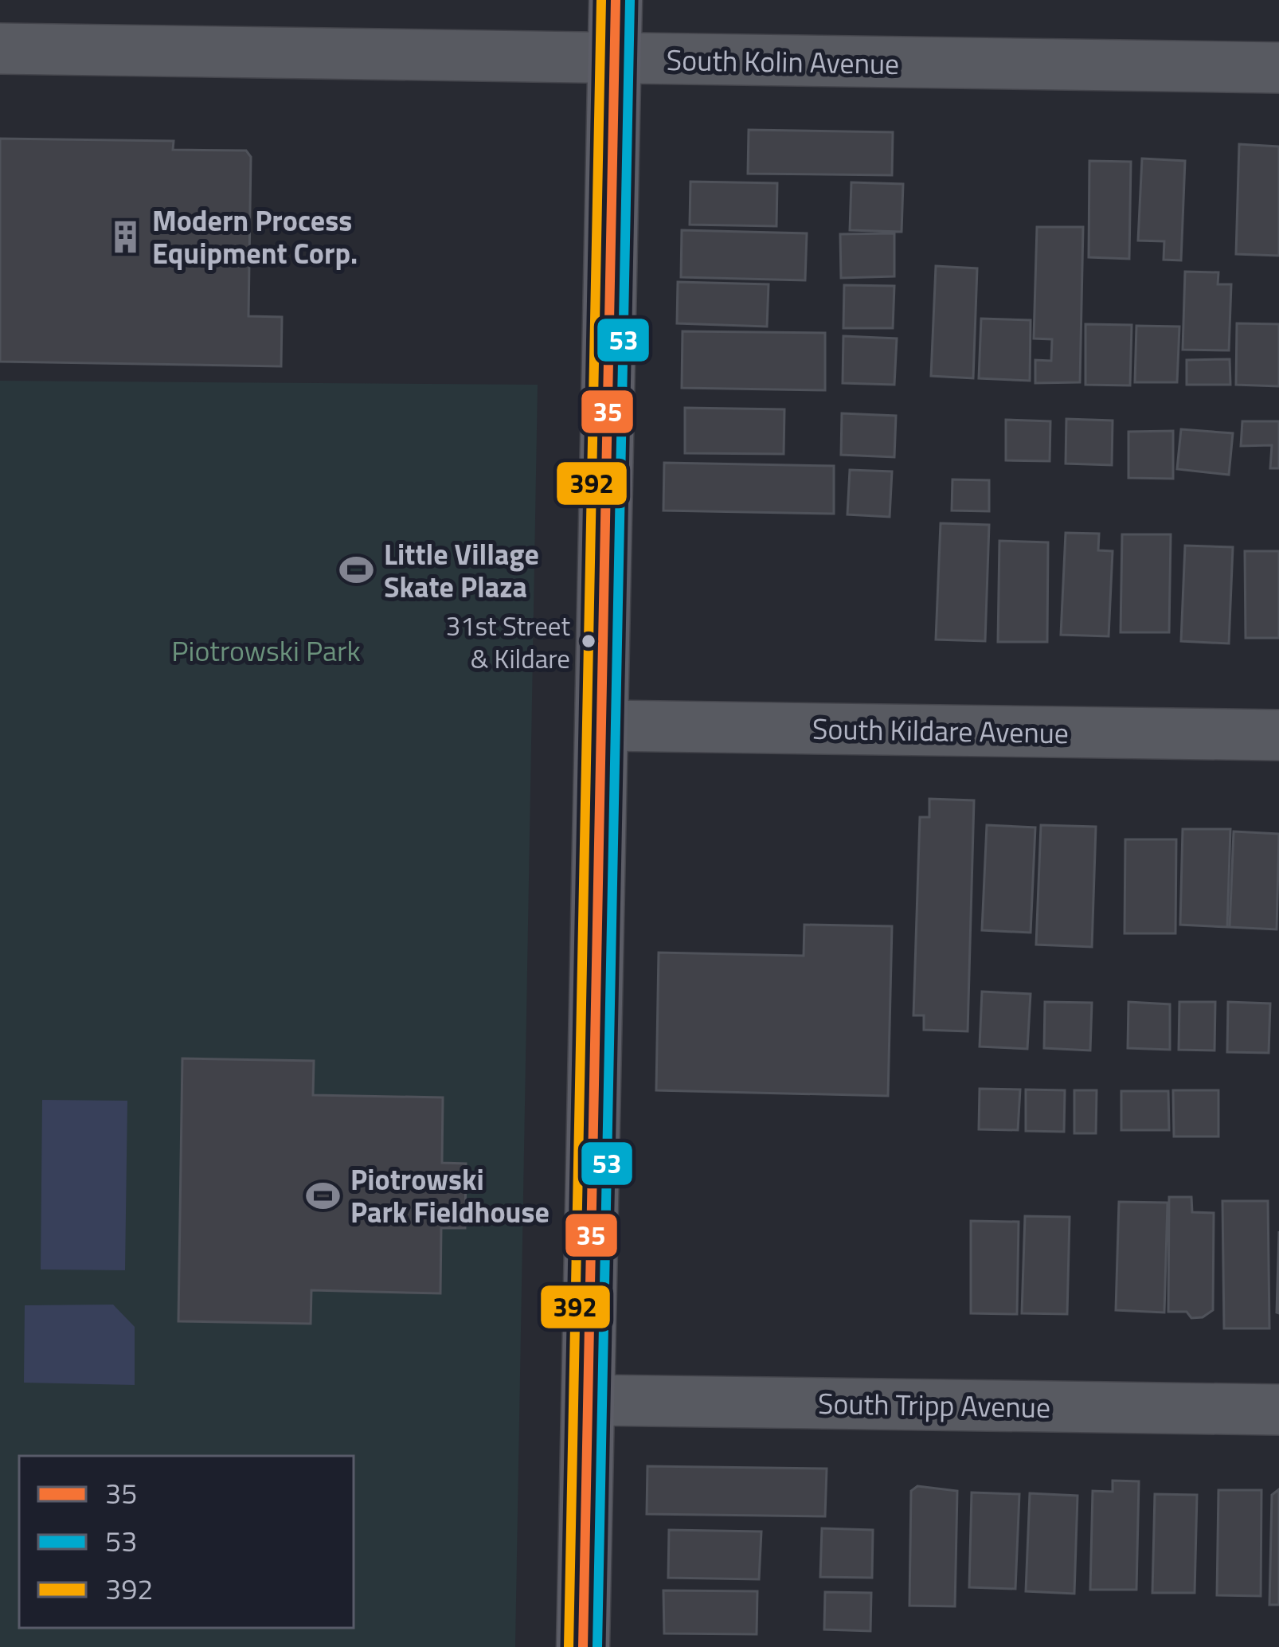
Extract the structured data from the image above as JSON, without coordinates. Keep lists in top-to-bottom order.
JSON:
{
  "streets": {
    "street": ["South Kolin Avenue", "South Kildare Avenue", "South Tripp Avenue"]
  },
  "parks": ["Piotrowski Park"],
  "places": {
    "building": ["Modern Process Equipment Corp."],
    "sports": ["Little Village Skate Plaza", "Piotrowski Park Fieldhouse"],
    "other": ["31st Street & Kildare"]
  },
  "lines": ["transit line 35", "transit line 53", "transit line 392"],
  "legend": ["35", "53", "392"]
}
